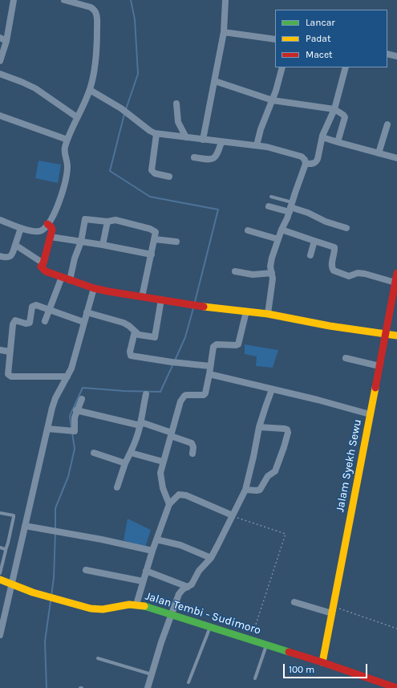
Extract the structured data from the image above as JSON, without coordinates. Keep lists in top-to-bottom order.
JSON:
{
  "streets": {
    "street": ["Jalam Syekh Sewu", "Jalan Tembi - Sudimoro"]
  },
  "crossings": [
    ["Jalam Syekh Sewu", "Jalan Tembi - Sudimoro"]
  ],
  "legend": ["Lancar", "Padat", "Macet"],
  "scale_bar": "100 m"
}
